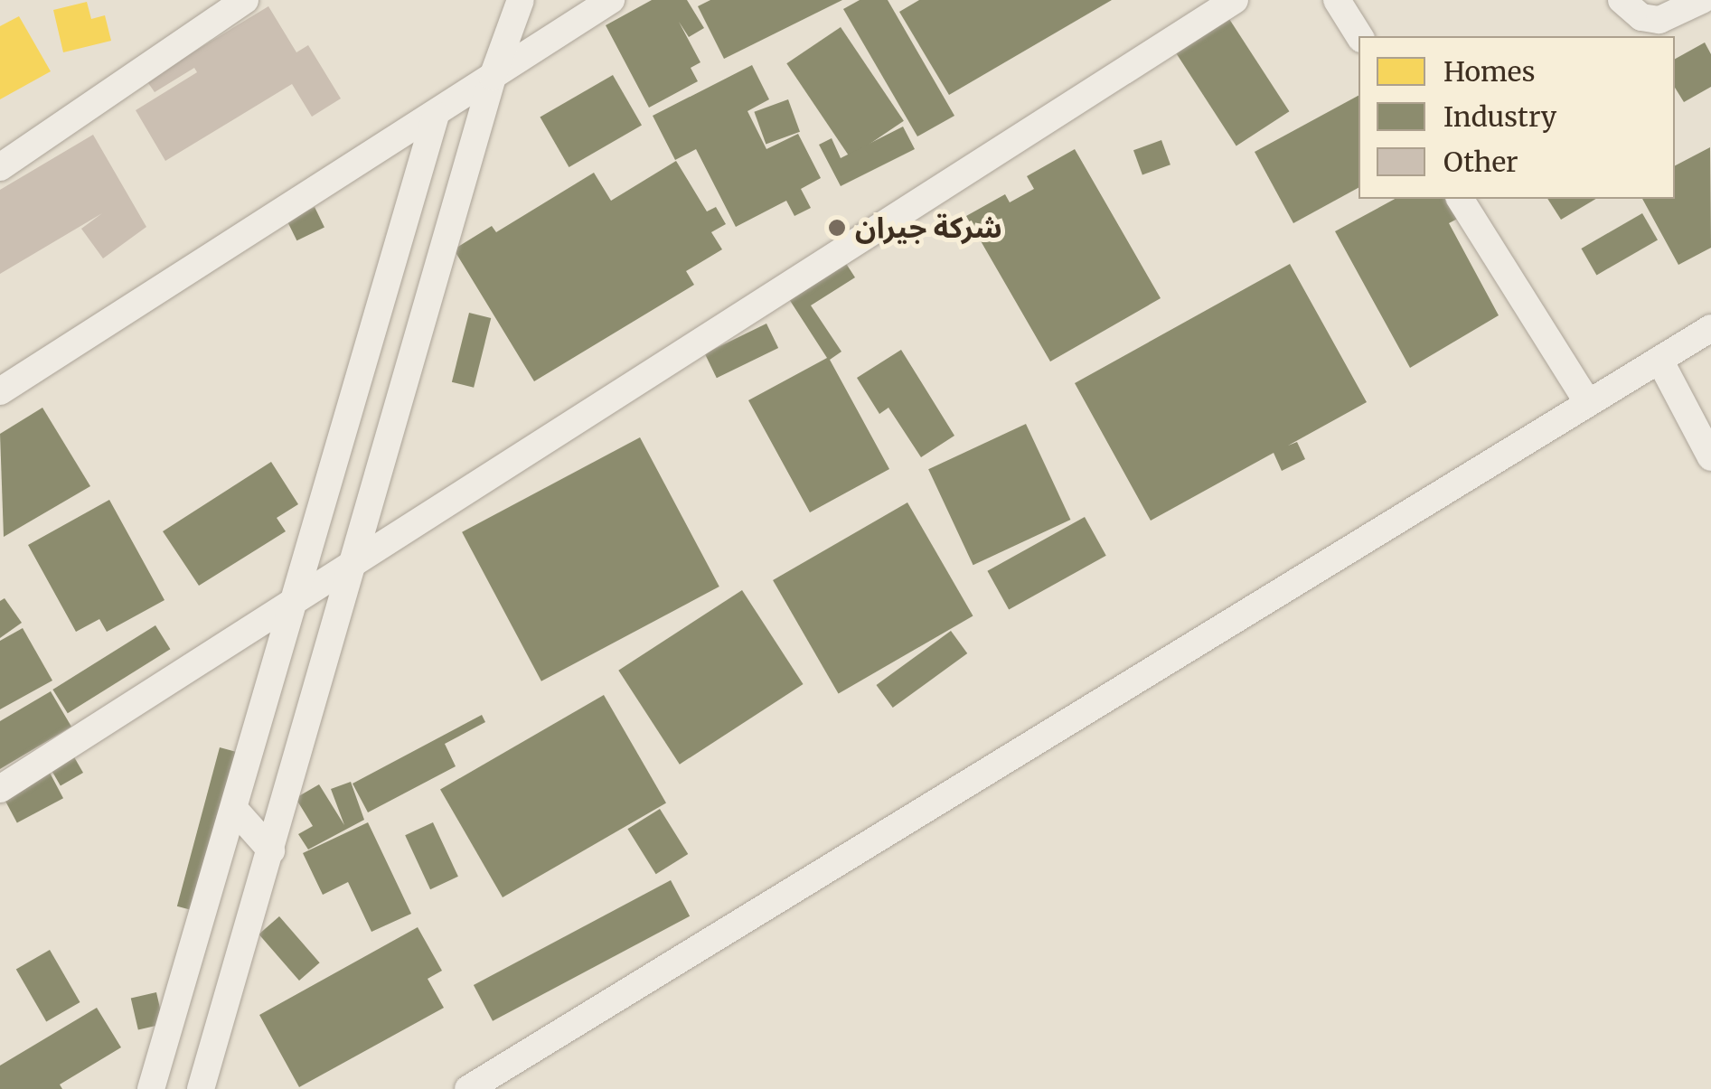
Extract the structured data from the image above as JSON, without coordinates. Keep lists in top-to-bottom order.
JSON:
{
  "places": ["شركة جيران"],
  "legend": ["Homes", "Industry", "Other"]
}
